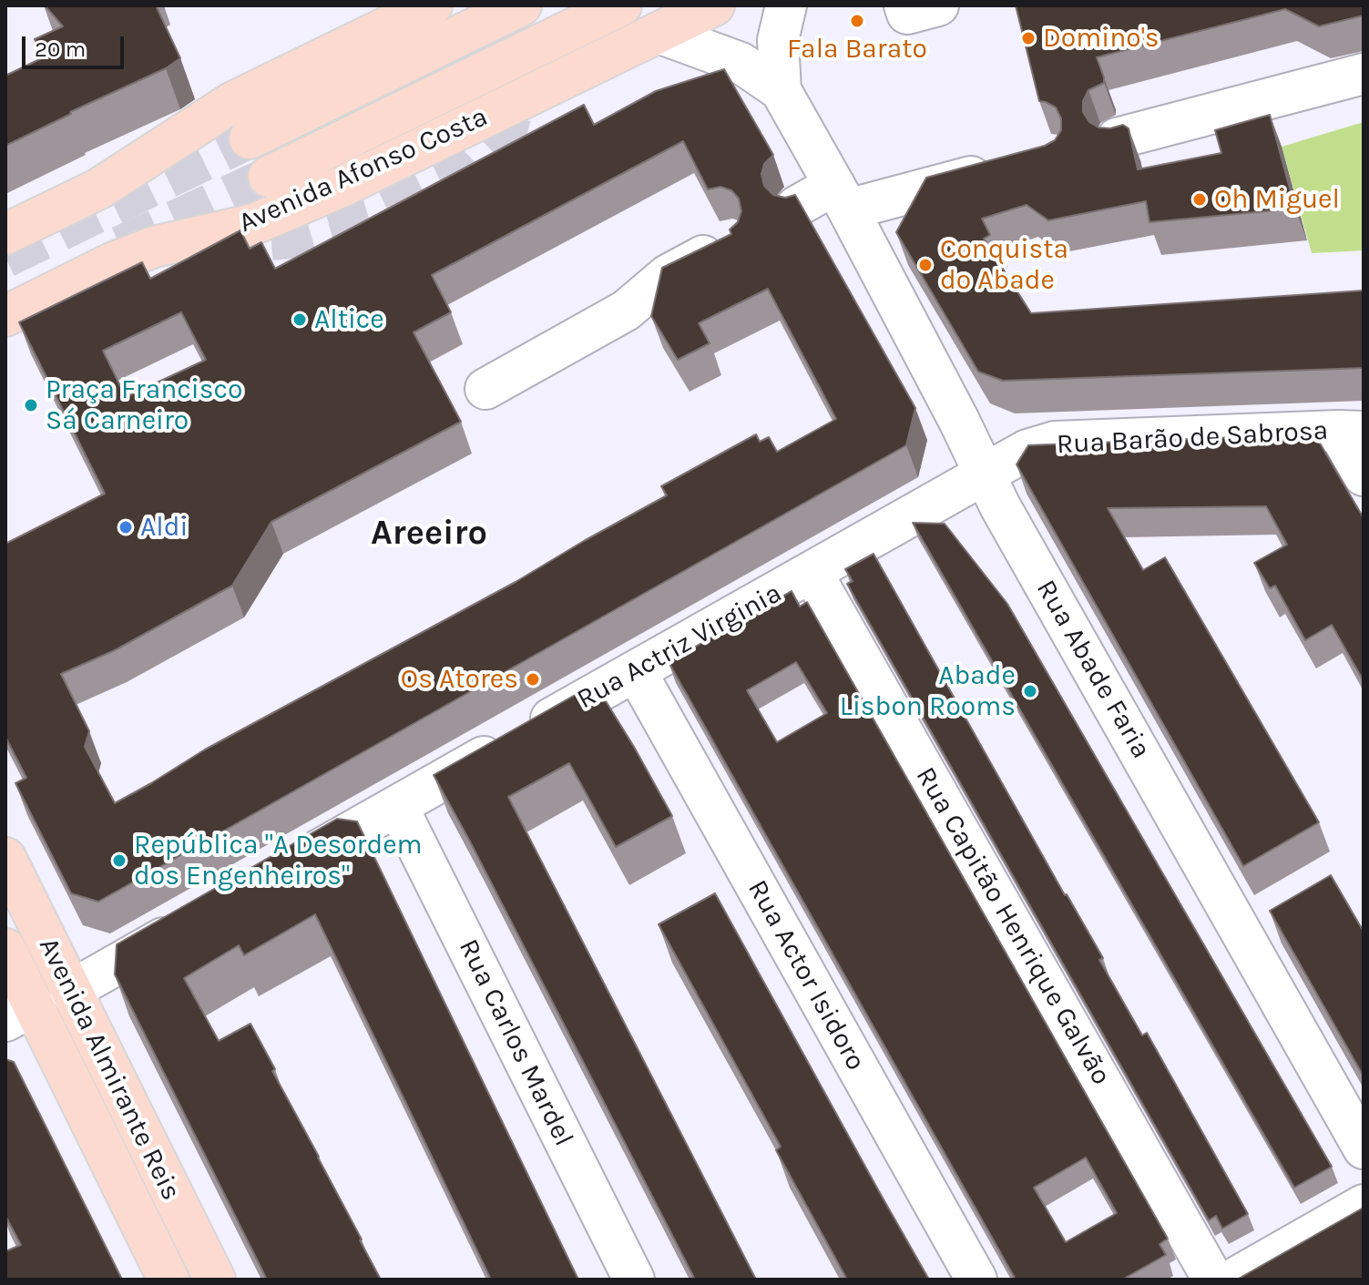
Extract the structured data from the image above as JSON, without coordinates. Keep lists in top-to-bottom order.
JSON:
{
  "streets": {
    "main road": ["Avenida Afonso Costa", "Avenida Almirante Reis"],
    "street": [
      "Rua Barão de Sabrosa",
      "Rua Actriz Virginia",
      "Rua Abade Faria",
      "Rua Capitão Henrique Galvão",
      "Rua Actor Isidoro",
      "Rua Carlos Mardel"
    ]
  },
  "crossings": [
    ["Avenida Afonso Costa", "Rua Abade Faria"],
    ["Rua Barão de Sabrosa", "Rua Actriz Virginia"],
    ["Rua Barão de Sabrosa", "Rua Abade Faria"],
    ["Rua Actriz Virginia", "Rua Abade Faria"],
    ["Rua Actriz Virginia", "Rua Capitão Henrique Galvão"],
    ["Rua Actriz Virginia", "Rua Actor Isidoro"],
    ["Rua Actriz Virginia", "Rua Carlos Mardel"]
  ],
  "districts": ["Areeiro"],
  "places": [
    "Fala Barato",
    "Domino's",
    "Oh Miguel",
    "Conquista do Abade",
    "Altice",
    "Praça Francisco Sá Carneiro",
    "Aldi",
    "Os Atores",
    "Abade Lisbon Rooms",
    "República \"A Desordem dos Engenheiros\""
  ],
  "scale_bar": "20 m"
}
